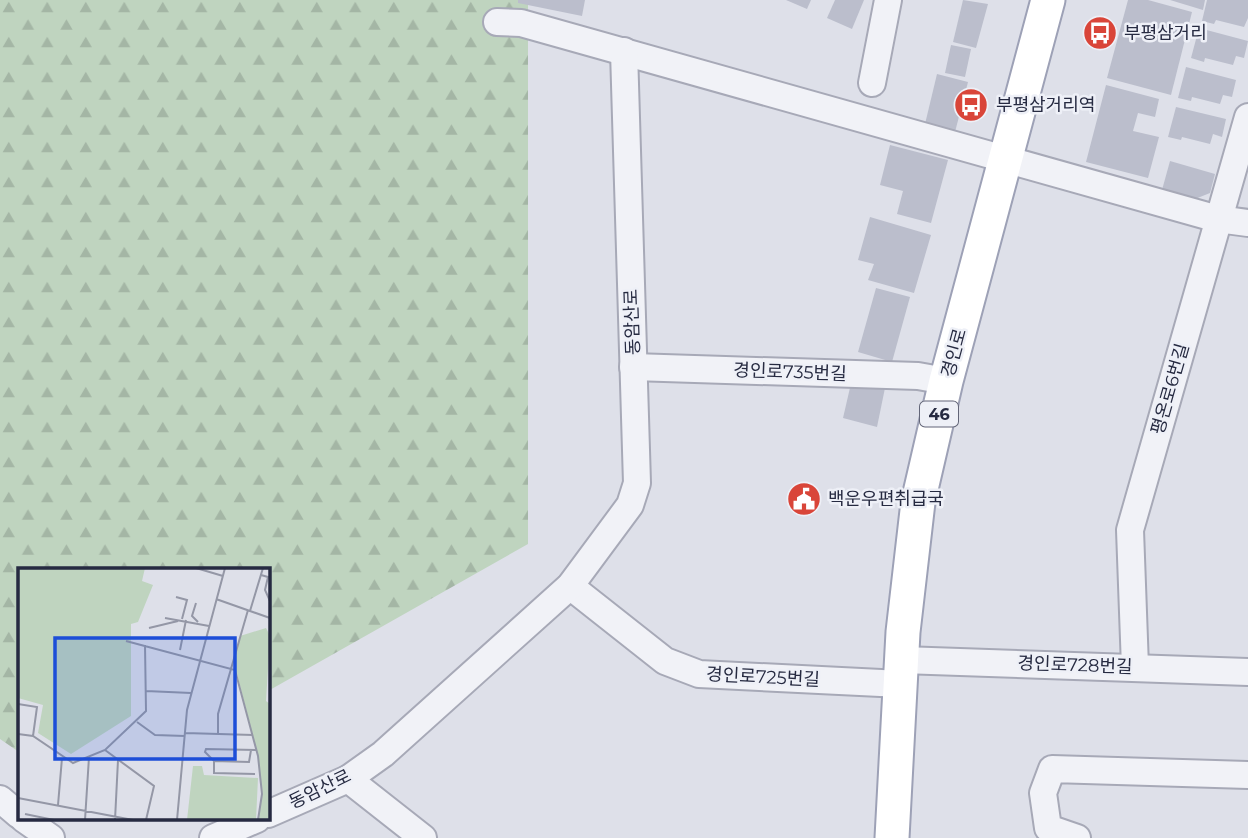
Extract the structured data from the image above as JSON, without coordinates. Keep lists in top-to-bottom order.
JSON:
{
  "streets": {
    "main road": ["경인로", "46"],
    "lane": [
      "동암산로",
      "경인로735번길",
      "평온로6번길",
      "경인로728번길",
      "경인로725번길"
    ]
  },
  "crossings": [
    ["동암산로", "경인로735번길"],
    ["동암산로", "경인로725번길"],
    ["경인로", "경인로735번길"],
    ["경인로", "경인로728번길"],
    ["경인로", "경인로725번길"],
    ["평온로6번길", "경인로728번길"],
    ["경인로728번길", "경인로725번길"]
  ],
  "places": {
    "bus stop": ["부평삼거리", "부평삼거리역"],
    "public building": ["백운우편취급국"]
  }
}
